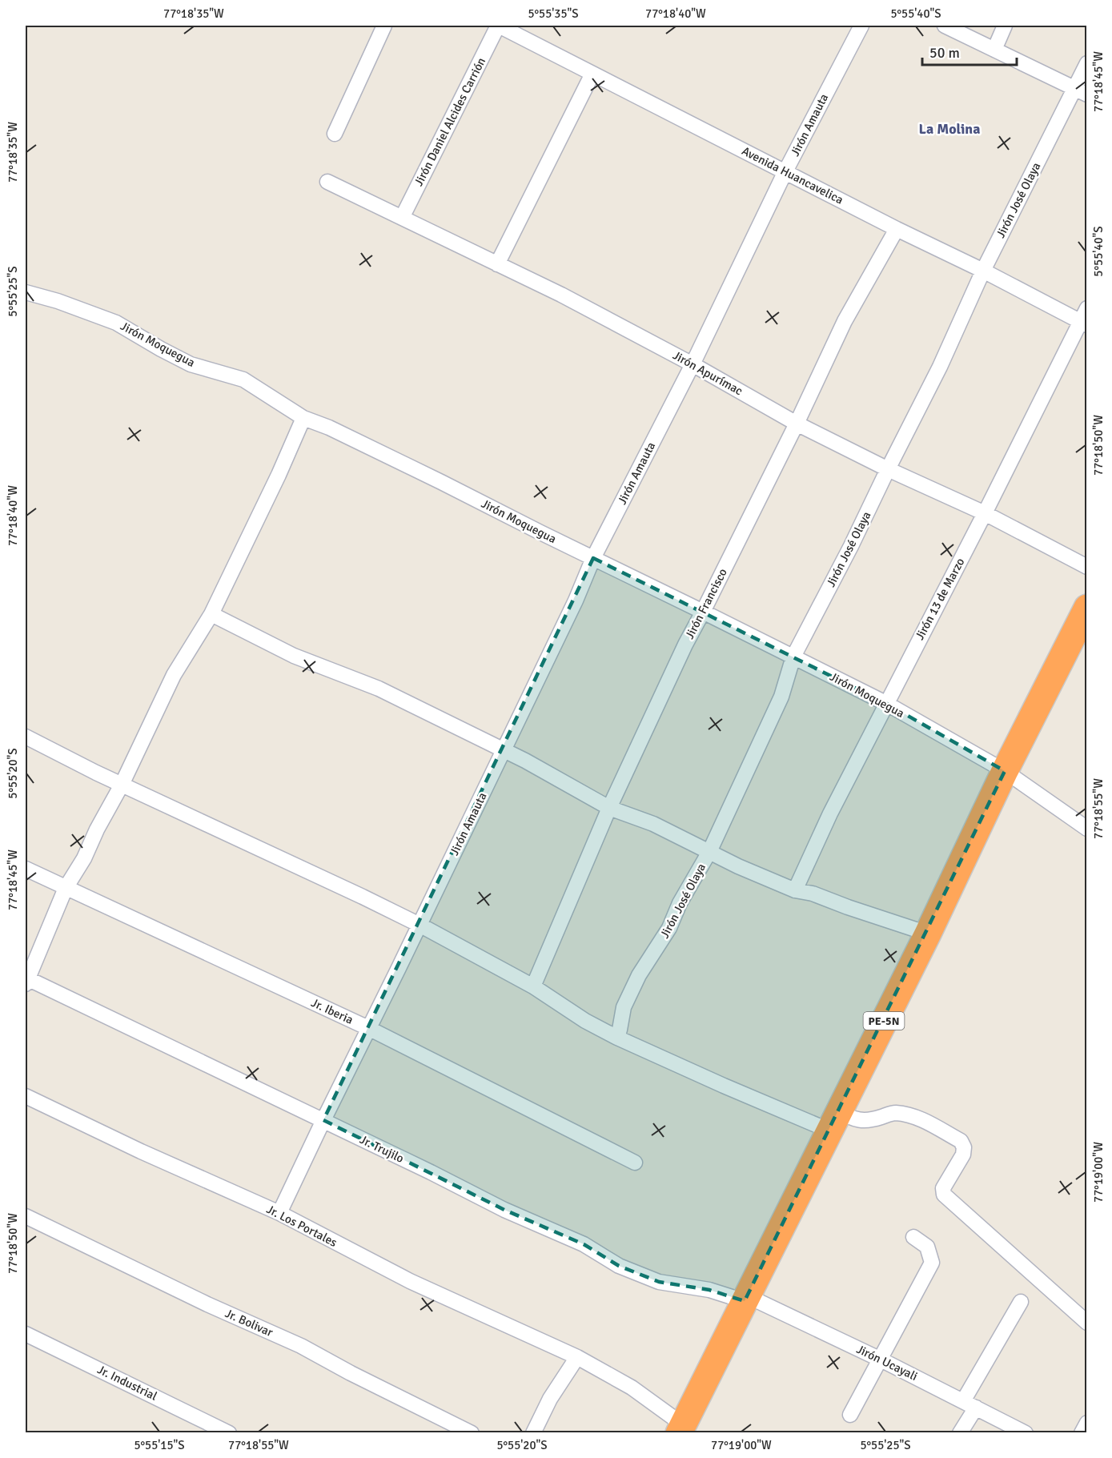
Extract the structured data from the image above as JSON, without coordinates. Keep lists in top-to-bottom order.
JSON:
{
  "streets": {
    "highway": ["PE-5N"],
    "street": [
      "Jirón Daniel Alcides Carrión",
      "Jirón Amauta",
      "Avenida Huancavelica",
      "Jirón José Olaya",
      "Jirón Moquegua",
      "Jirón Apurímac",
      "Jirón 13 de Marzo",
      "Jirón Francisco",
      "Jr. Iberia",
      "Jr. Trujilo",
      "Jr. Los Portales",
      "Jr. Bolivar",
      "Jirón Ucayali",
      "Jr. Industrial"
    ]
  },
  "crossings": [
    ["Jirón Daniel Alcides Carrión", "Avenida Huancavelica"],
    ["Jirón Daniel Alcides Carrión", "Jirón Apurímac"],
    ["Jirón Amauta", "Avenida Huancavelica"],
    ["Jirón Amauta", "Jirón Moquegua"],
    ["Jirón Amauta", "Jirón Apurímac"],
    ["Jirón Amauta", "Jr. Iberia"],
    ["Jirón Amauta", "Jr. Trujilo"],
    ["Jirón Amauta", "Jr. Los Portales"],
    ["Avenida Huancavelica", "Jirón José Olaya"],
    ["Avenida Huancavelica", "Jirón 13 de Marzo"],
    ["Avenida Huancavelica", "Jirón Francisco"],
    ["Jirón José Olaya", "Jirón Moquegua"],
    ["Jirón José Olaya", "Jirón Apurímac"],
    ["Jirón Moquegua", "Jirón 13 de Marzo"],
    ["Jirón Moquegua", "Jirón Francisco"],
    ["Jirón Moquegua", "PE-5N"],
    ["Jirón Apurímac", "Jirón 13 de Marzo"],
    ["Jirón Apurímac", "Jirón Francisco"],
    ["PE-5N", "Jr. Trujilo"],
    ["PE-5N", "Jr. Los Portales"],
    ["PE-5N", "Jirón Ucayali"],
    ["Jr. Trujilo", "Jirón Ucayali"]
  ],
  "districts": ["La Molina"],
  "scale_bar": "50 m",
  "coordinates": [
    "77°18'35\"W",
    "5°55'35\"S",
    "77°18'40\"W",
    "5°55'40\"S",
    "77°18'45\"W",
    "5°55'25\"S",
    "77°18'50\"W",
    "5°55'20\"S",
    "77°18'55\"W",
    "77°19'00\"W",
    "5°55'15\"S"
  ]
}
